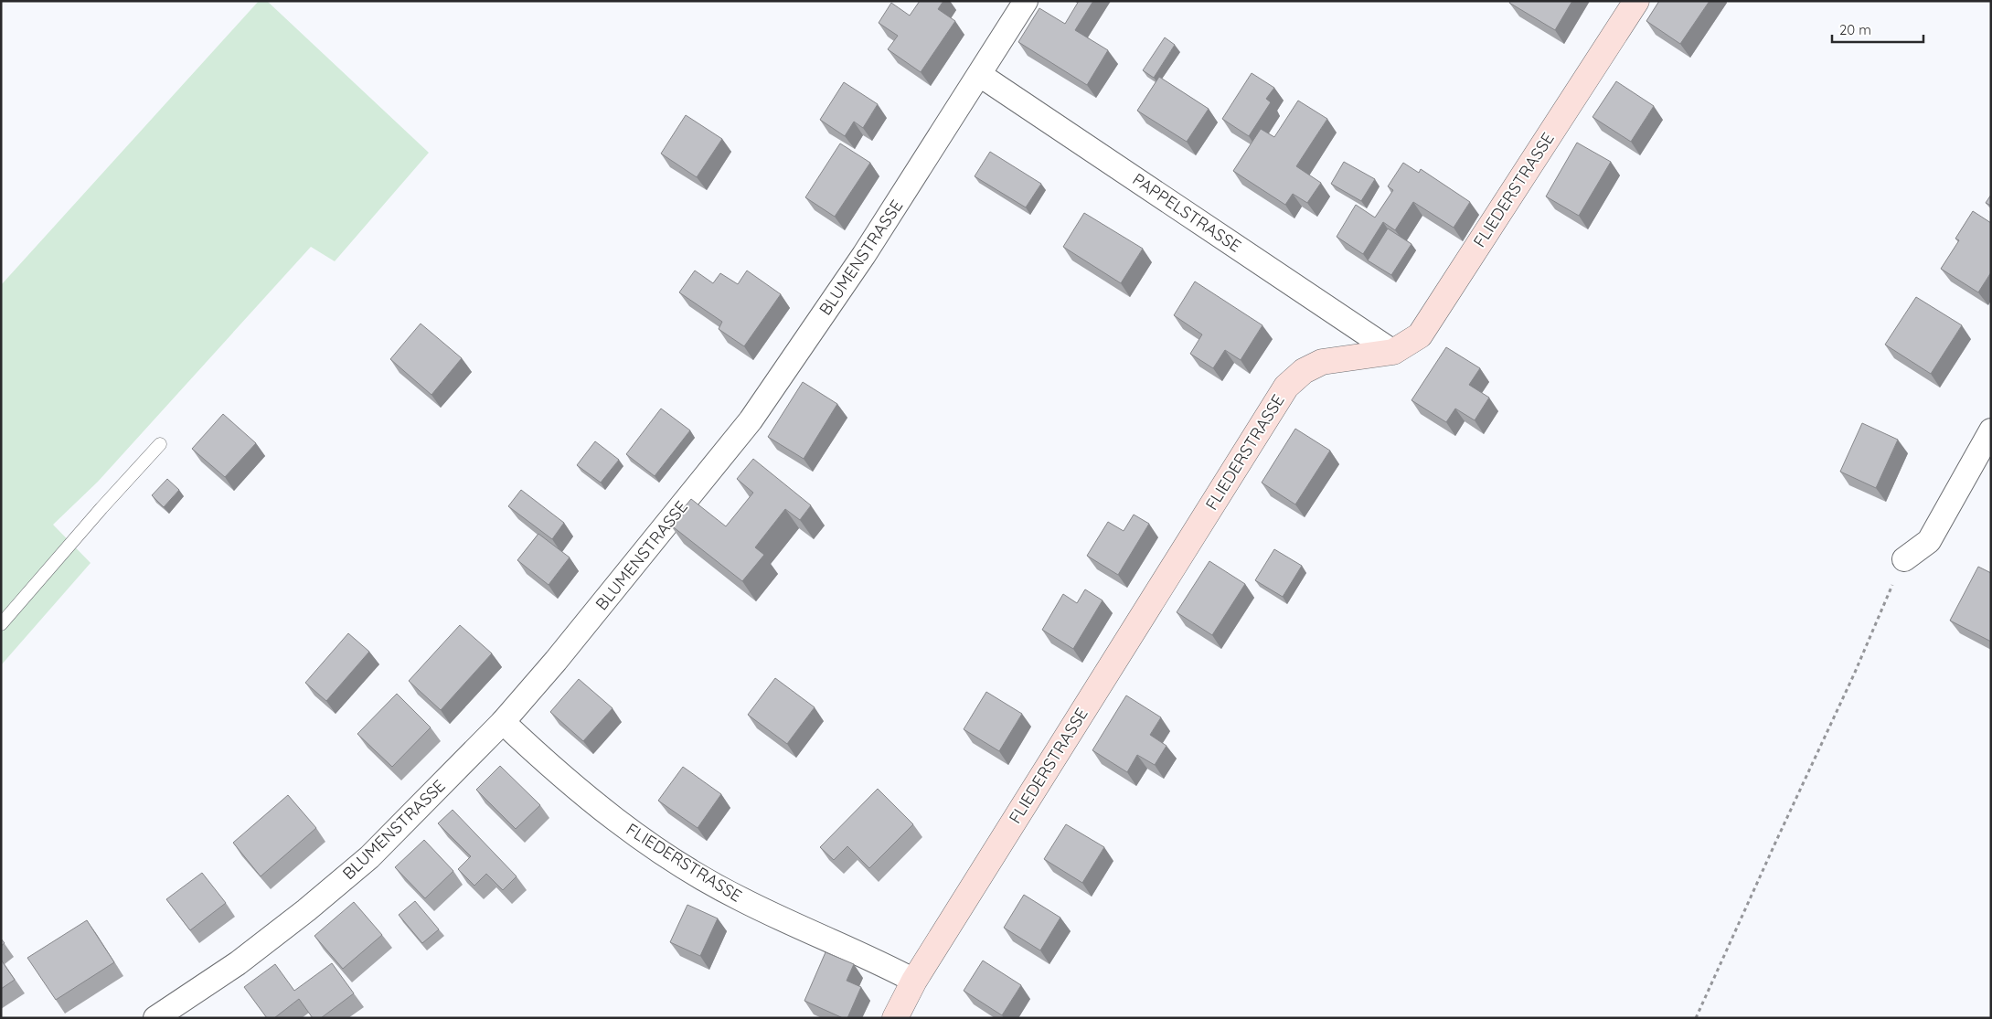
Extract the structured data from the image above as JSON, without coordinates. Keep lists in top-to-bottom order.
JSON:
{
  "streets": {
    "street": ["FLIEDERSTRASSE", "PAPPELSTRASSE", "BLUMENSTRASSE"]
  },
  "crossings": [
    ["FLIEDERSTRASSE", "PAPPELSTRASSE"],
    ["FLIEDERSTRASSE", "BLUMENSTRASSE"],
    ["PAPPELSTRASSE", "BLUMENSTRASSE"]
  ],
  "scale_bar": "20 m"
}
